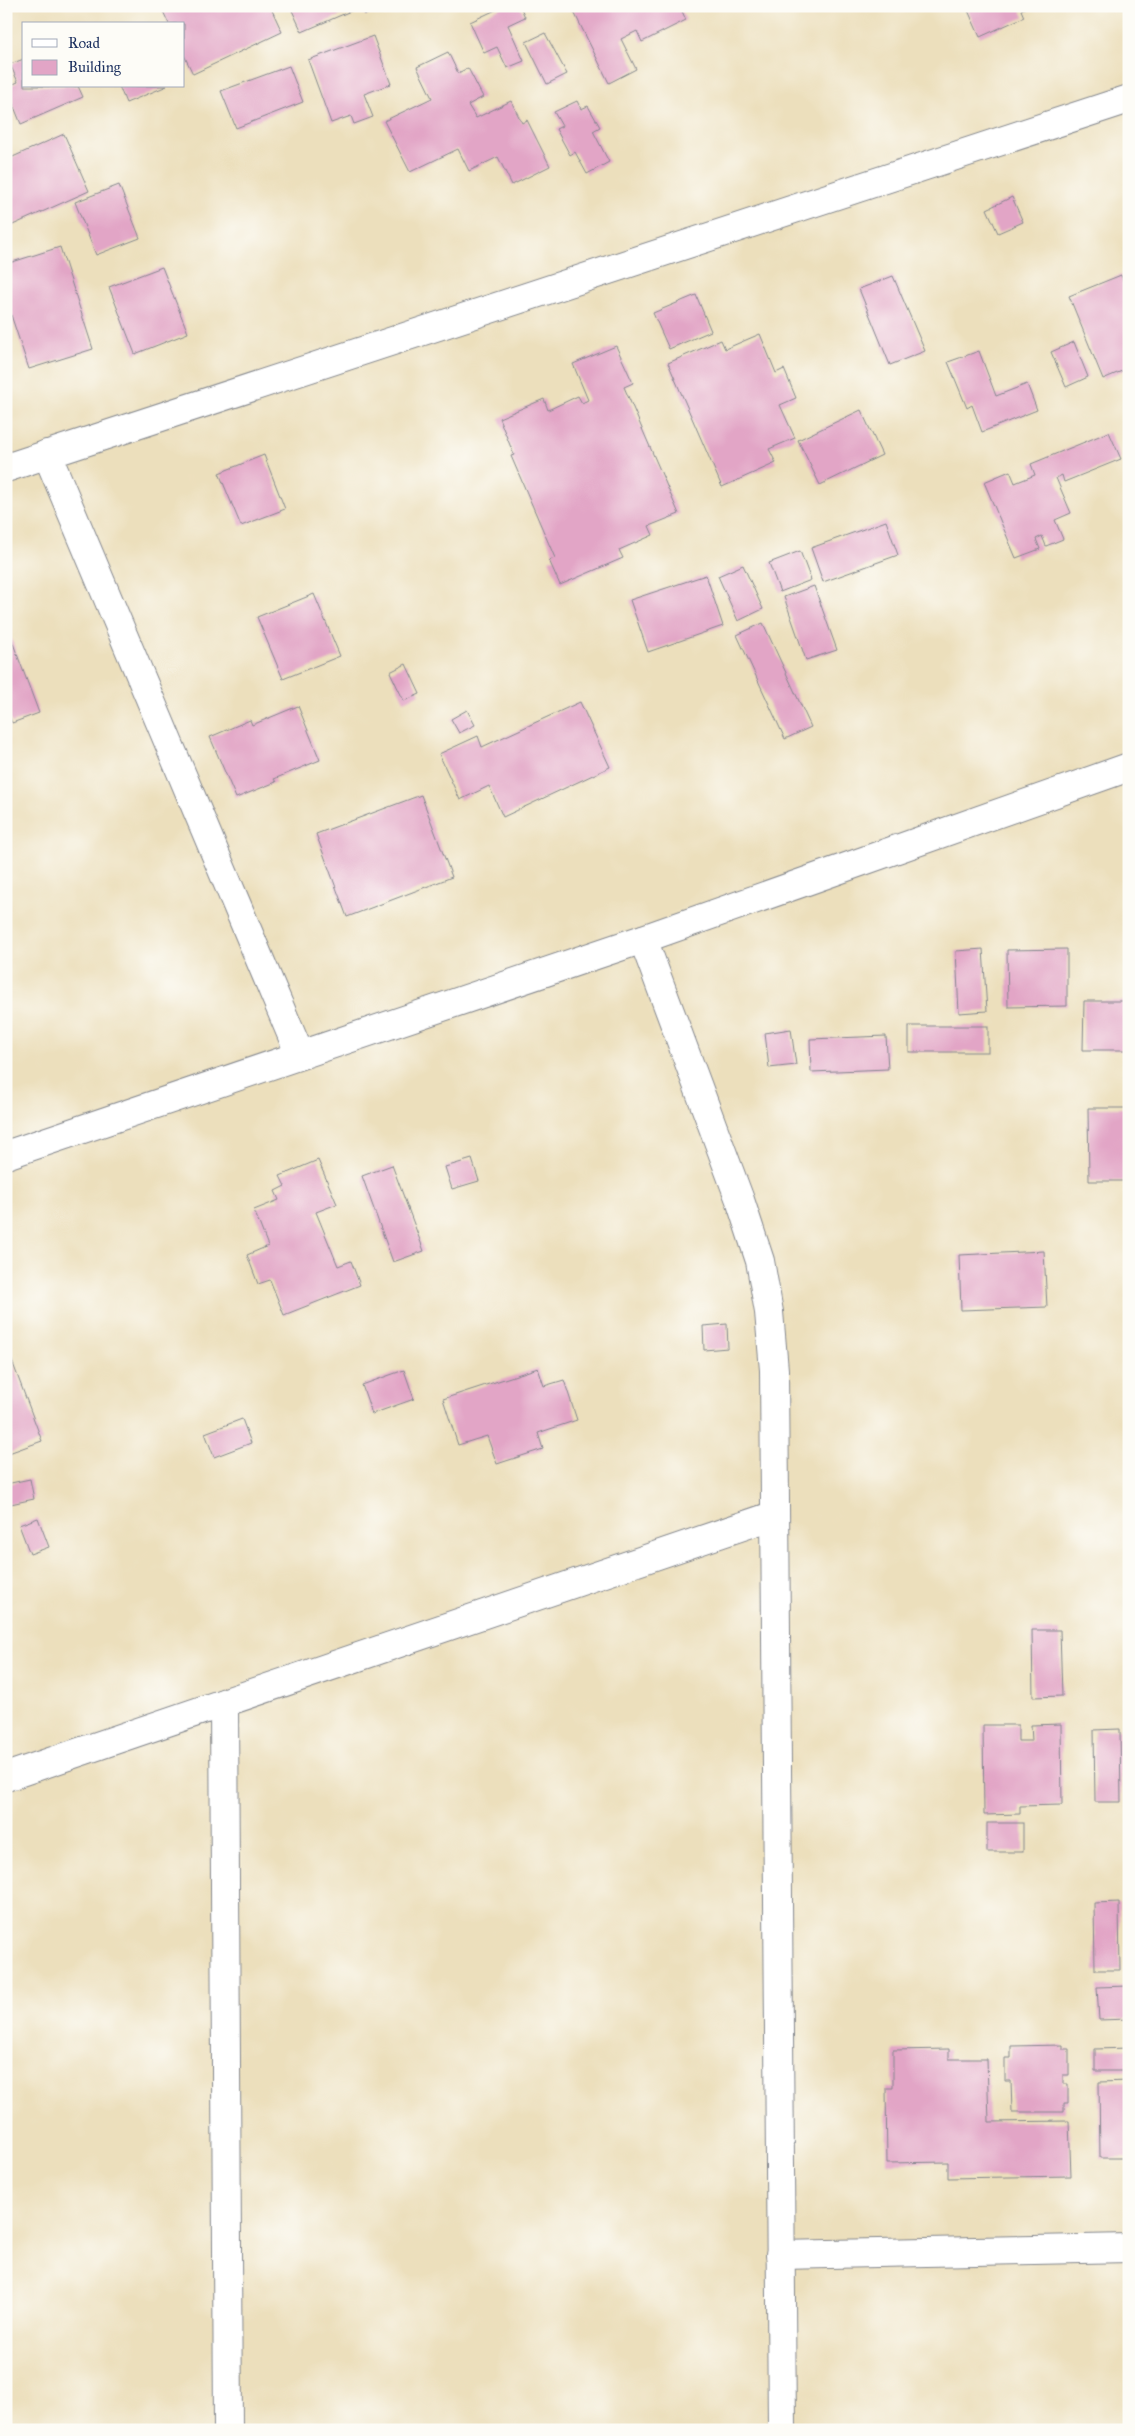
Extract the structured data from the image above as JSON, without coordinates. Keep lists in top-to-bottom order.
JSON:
{
  "legend": ["Road", "Building"]
}
